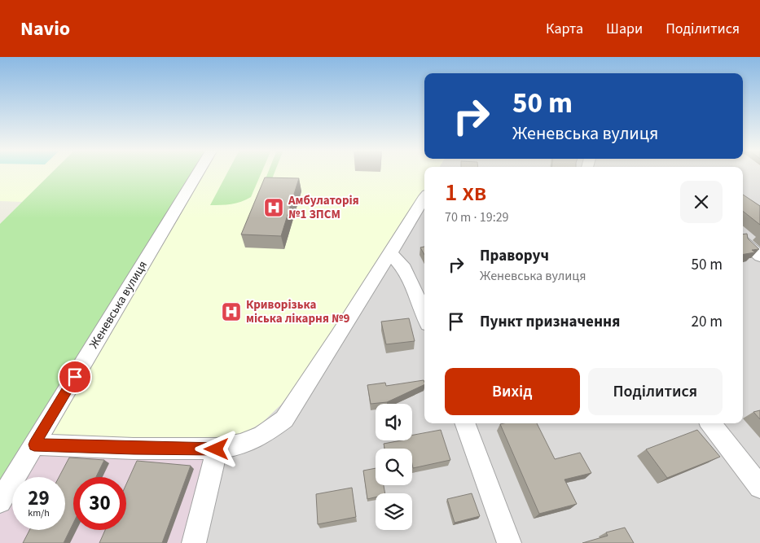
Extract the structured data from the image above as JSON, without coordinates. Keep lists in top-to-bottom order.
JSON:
{
  "streets": {
    "street": ["Женевська вулиця"]
  },
  "places": {
    "hospital": ["Амбулаторія №1 ЗПСМ", "Криворізька міська лікарня №9"]
  },
  "page": {
    "header": "Navio",
    "nav": ["Карта", "Шари", "Поділитися"],
    "turn": ["50 m", "Женевська вулиця"],
    "heading": ["1 хв", "70 m · 19:29"],
    "list": [
      {
        "name": "Праворуч",
        "note": "Женевська вулиця",
        "value": "50 m"
      },
      {
        "name": "Пункт призначення",
        "value": "20 m"
      }
    ],
    "buttons": ["Вихід", "Поділитися"],
    "speed": "29 km/h",
    "limit": "30"
  }
}
